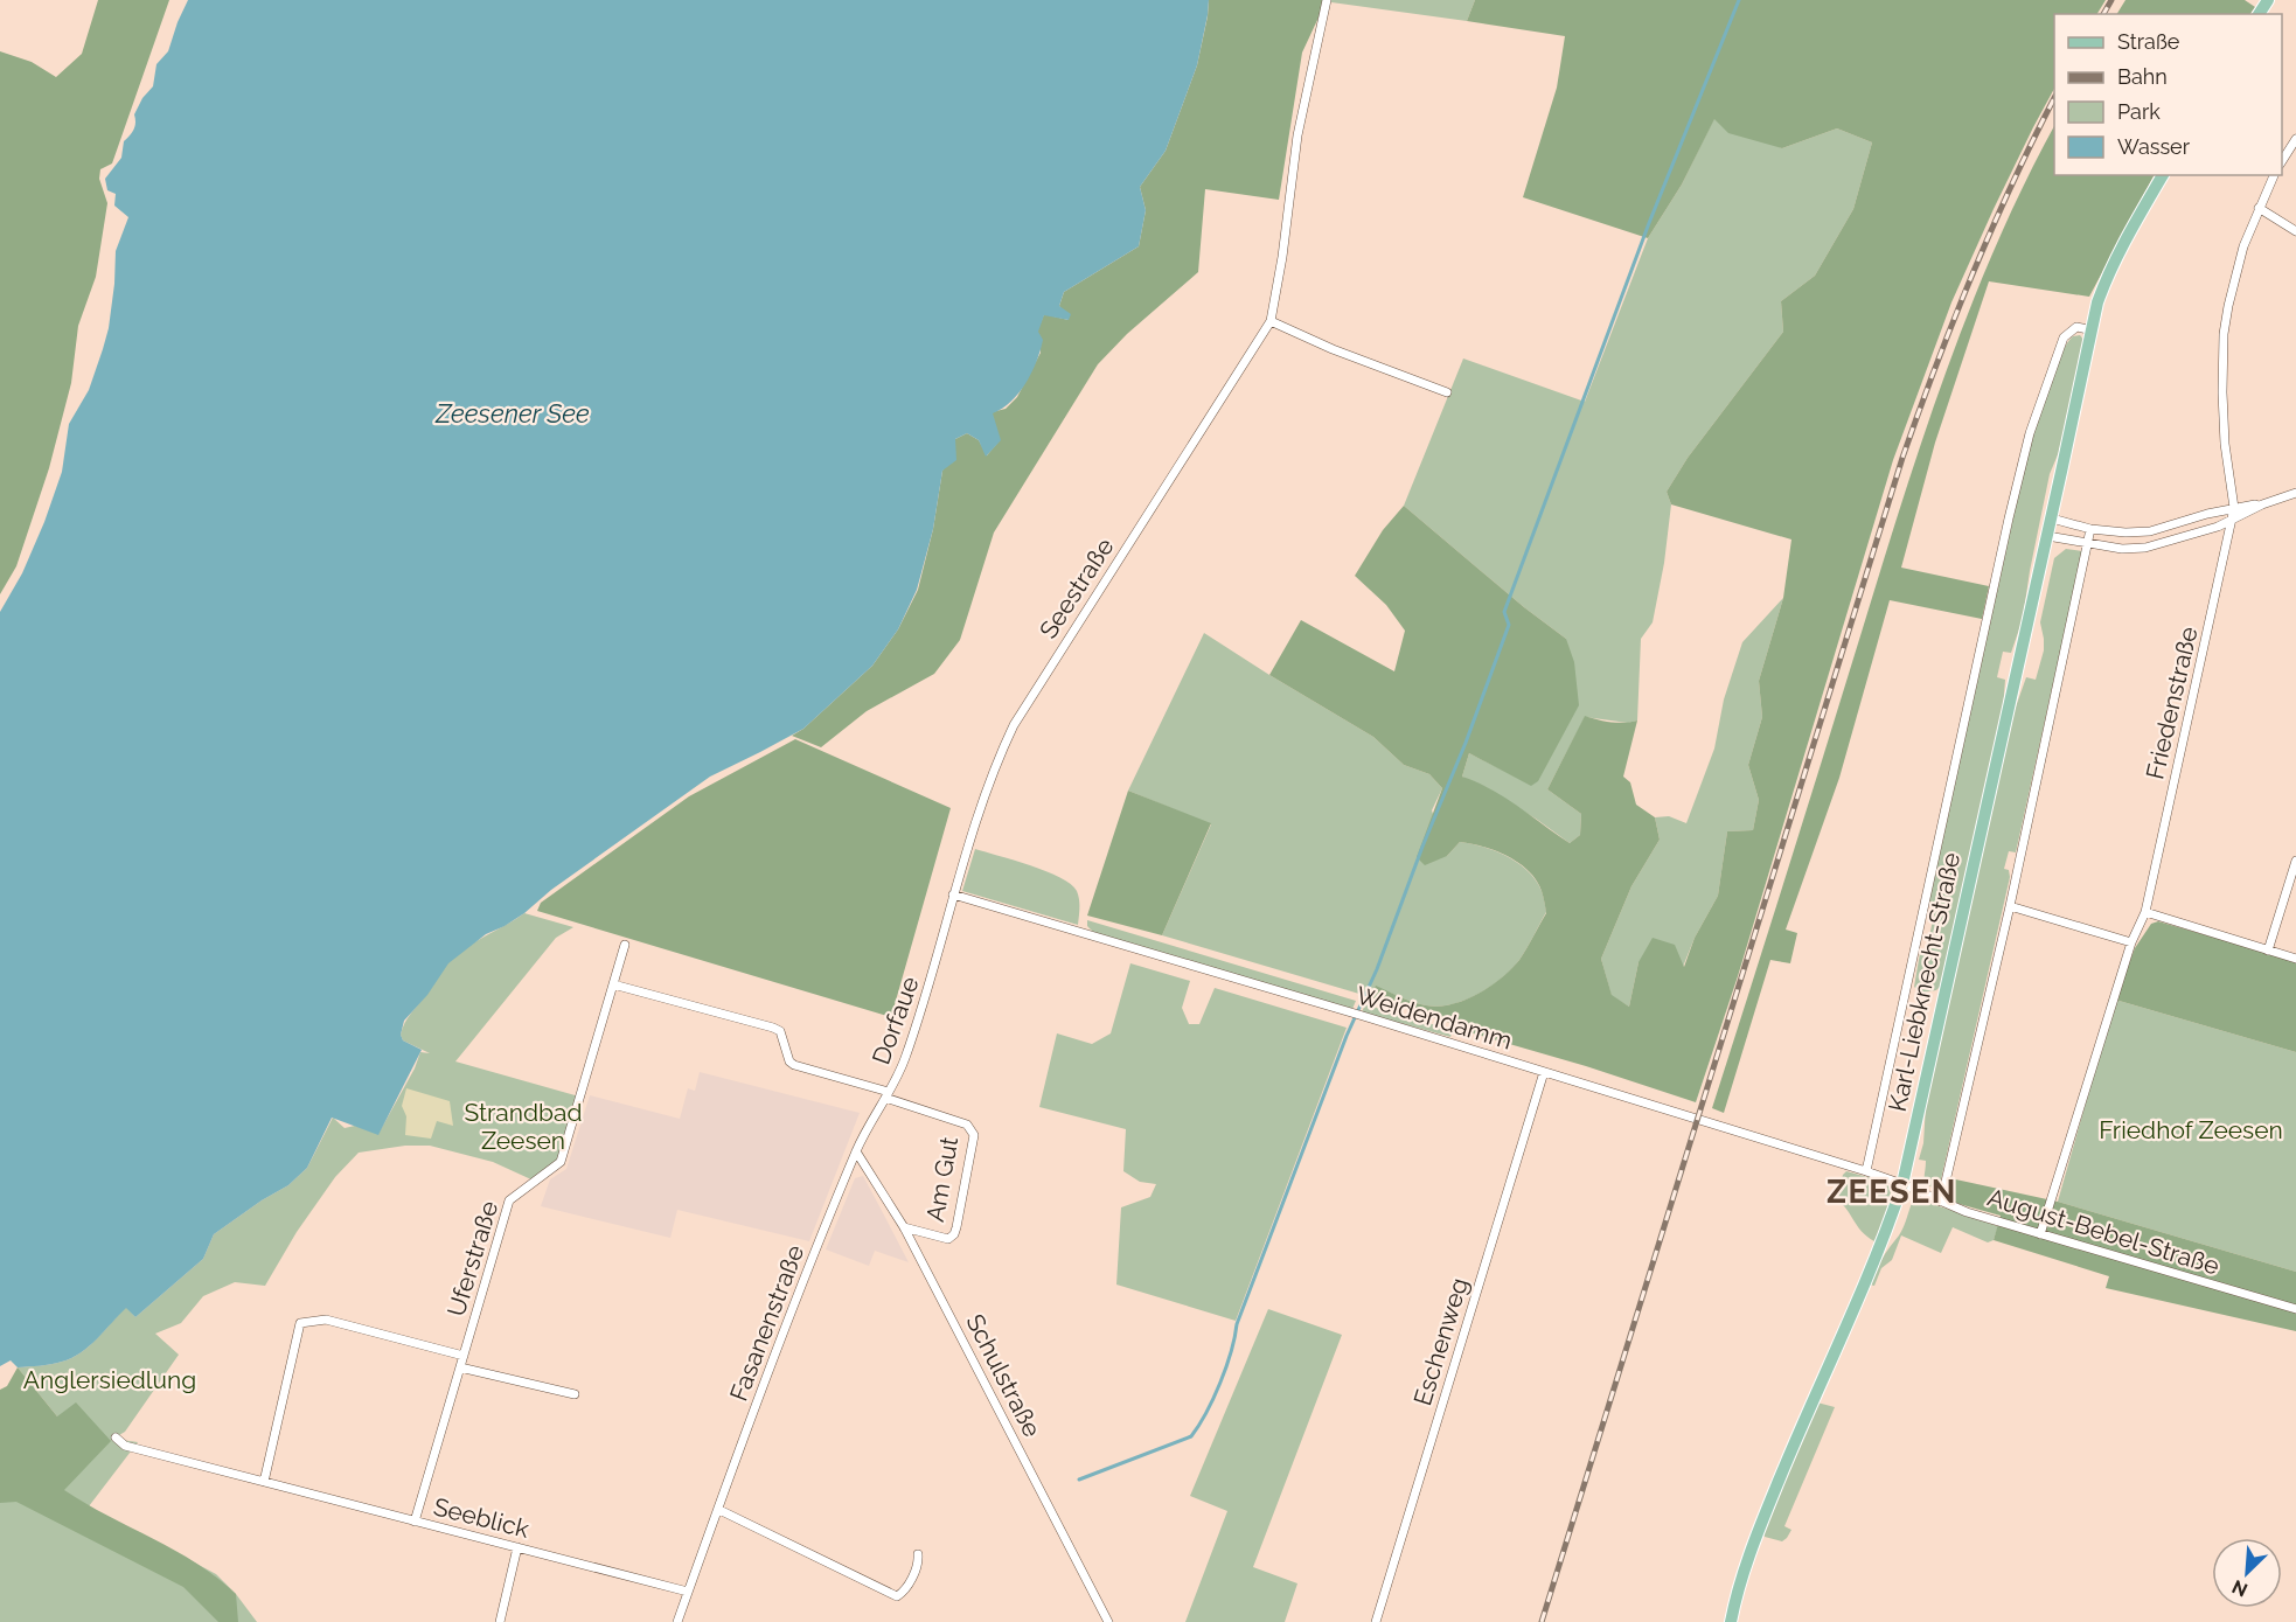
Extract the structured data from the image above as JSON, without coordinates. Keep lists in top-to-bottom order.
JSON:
{
  "streets": {
    "main road": ["Karl-Liebknecht-Straße"],
    "street": [
      "Seestraße",
      "Friedenstraße",
      "Weidendamm",
      "Dorfaue",
      "Am Gut",
      "August-Bebel-Straße",
      "Uferstraße",
      "Fasanenstraße",
      "Eschenweg",
      "Schulstraße",
      "Seeblick"
    ]
  },
  "crossings": [
    ["Seestraße", "Weidendamm"],
    ["Seestraße", "Dorfaue"],
    ["Friedenstraße", "August-Bebel-Straße"],
    ["Karl-Liebknecht-Straße", "Weidendamm"],
    ["Karl-Liebknecht-Straße", "August-Bebel-Straße"],
    ["Weidendamm", "Dorfaue"],
    ["Weidendamm", "August-Bebel-Straße"],
    ["Weidendamm", "Eschenweg"],
    ["Dorfaue", "Am Gut"],
    ["Dorfaue", "Fasanenstraße"],
    ["Dorfaue", "Schulstraße"],
    ["Am Gut", "Schulstraße"],
    ["Uferstraße", "Seeblick"],
    ["Fasanenstraße", "Schulstraße"],
    ["Fasanenstraße", "Seeblick"]
  ],
  "districts": ["ZEESEN"],
  "water": ["Zeesener See"],
  "parks": ["Strandbad Zeesen", "Friedhof Zeesen", "Anglersiedlung"],
  "legend": [
    "Straße",
    "Bahn",
    "Park",
    "Wasser"
  ],
  "north": "bottom left"
}
